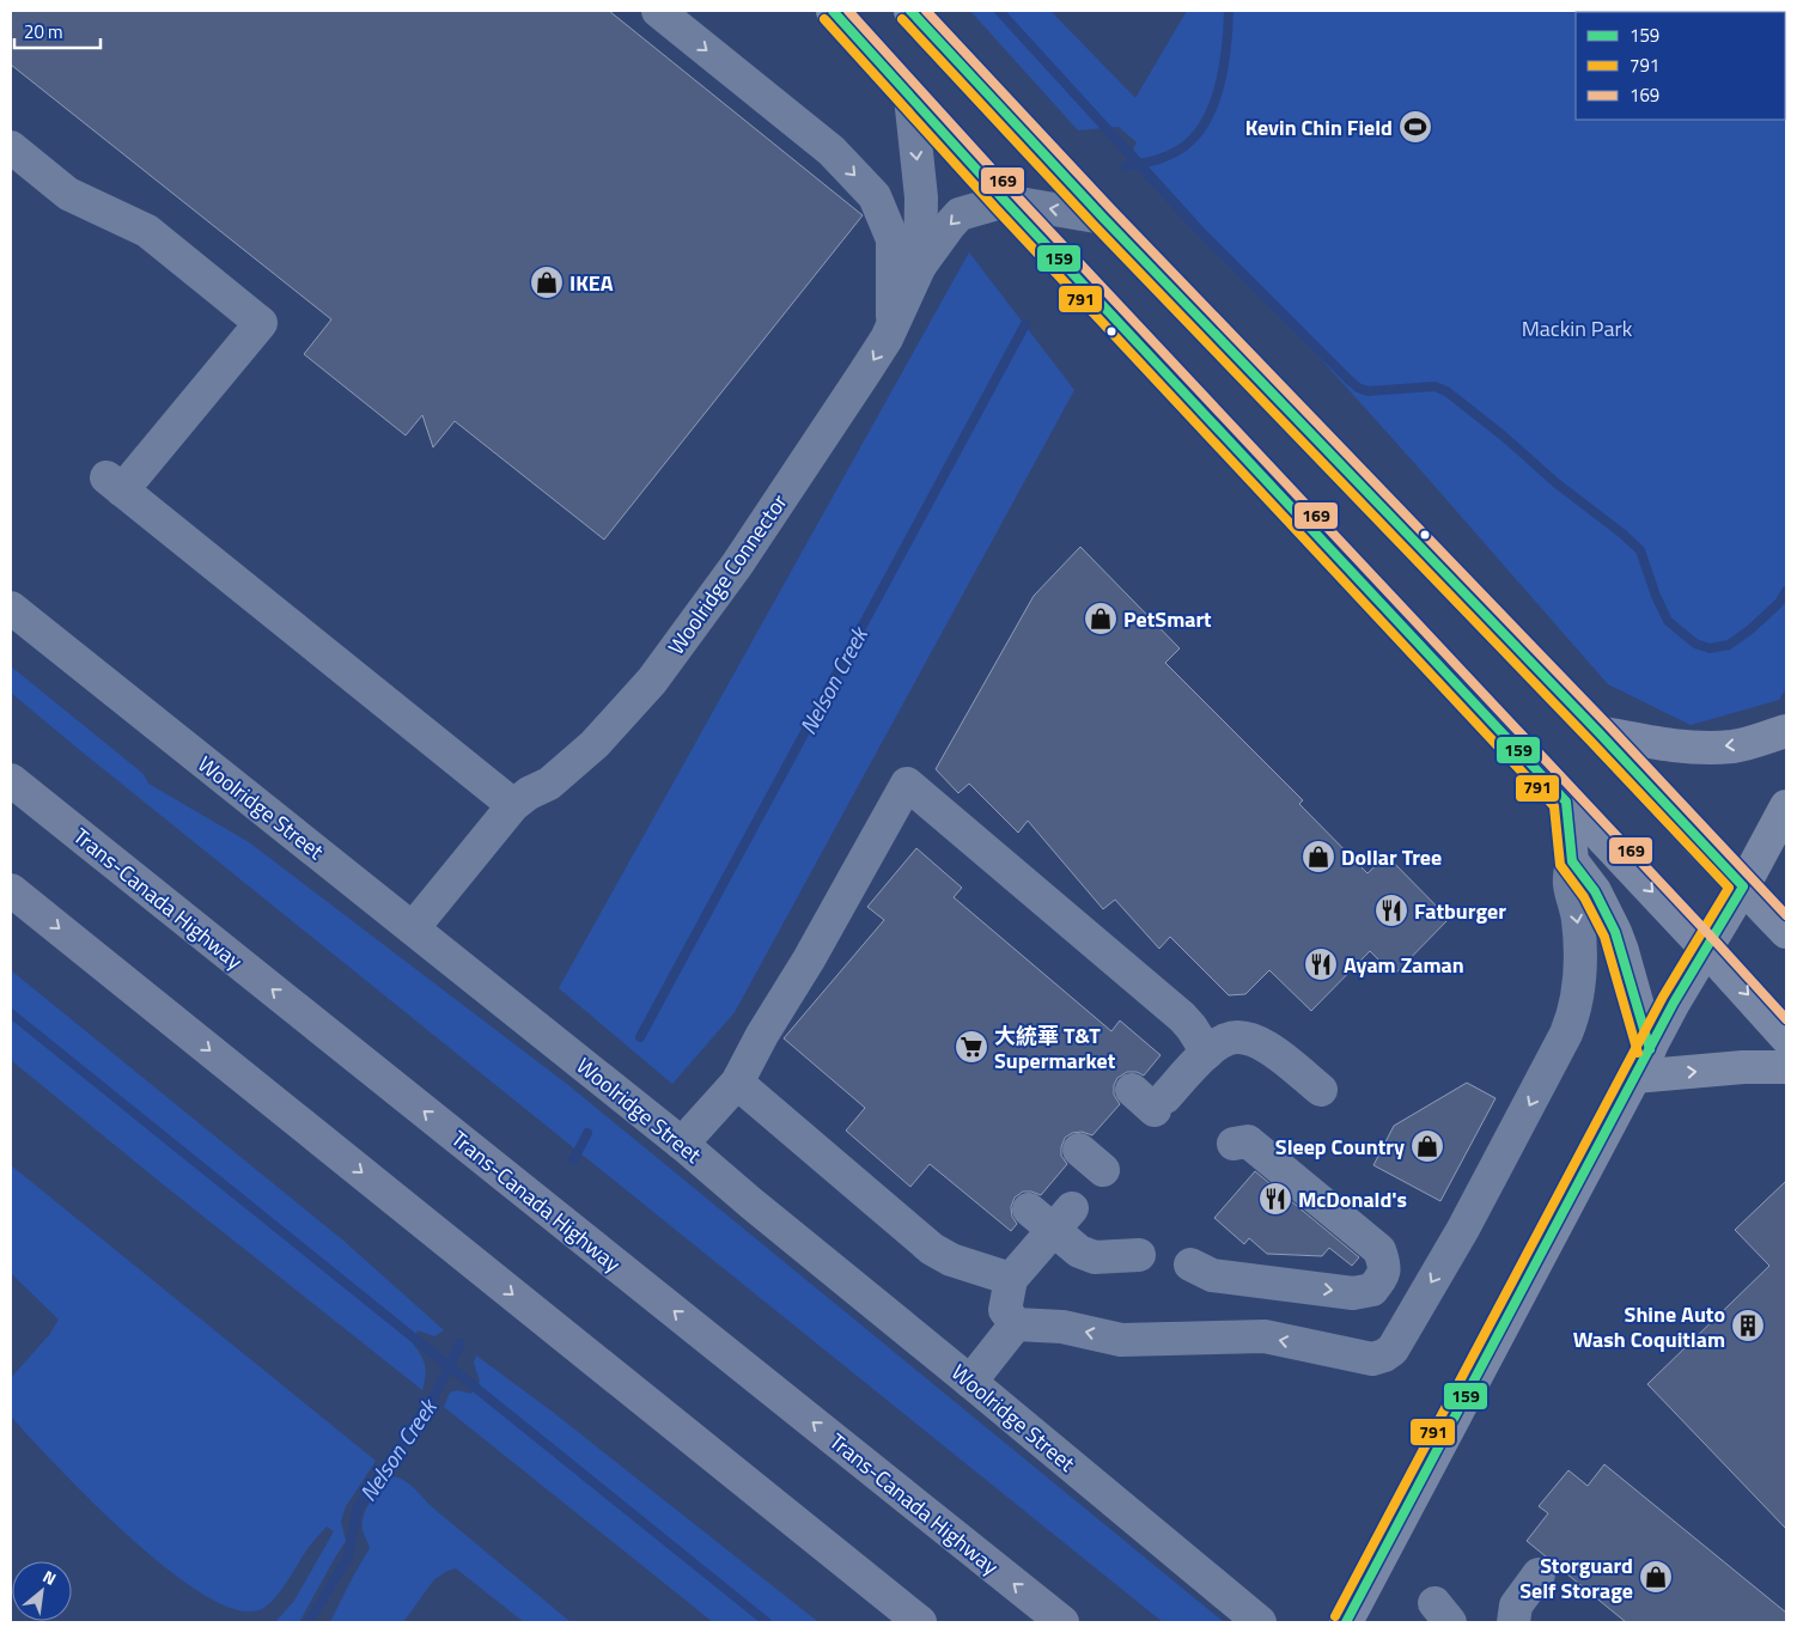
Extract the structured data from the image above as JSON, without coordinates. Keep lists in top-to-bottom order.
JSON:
{
  "streets": {
    "highway": ["Trans-Canada Highway"],
    "street": ["Woolridge Connector", "Woolridge Street"]
  },
  "crossings": [
    ["Woolridge Connector", "Woolridge Street"]
  ],
  "one_way": ["Woolridge Connector"],
  "water": ["Nelson Creek"],
  "parks": ["Mackin Park"],
  "places": {
    "sports": ["Kevin Chin Field"],
    "shop": [
      "IKEA",
      "PetSmart",
      "Dollar Tree",
      "Sleep Country",
      "Storguard Self Storage"
    ],
    "restaurant": ["Fatburger", "Ayam Zaman", "McDonald's"],
    "supermarket": ["大統華 T&T Supermarket"],
    "building": ["Shine Auto Wash Coquitlam"]
  },
  "lines": ["transit line 159", "transit line 169", "transit line 791"],
  "legend": ["159", "791", "169"],
  "scale_bar": "20 m",
  "north": "top right"
}
